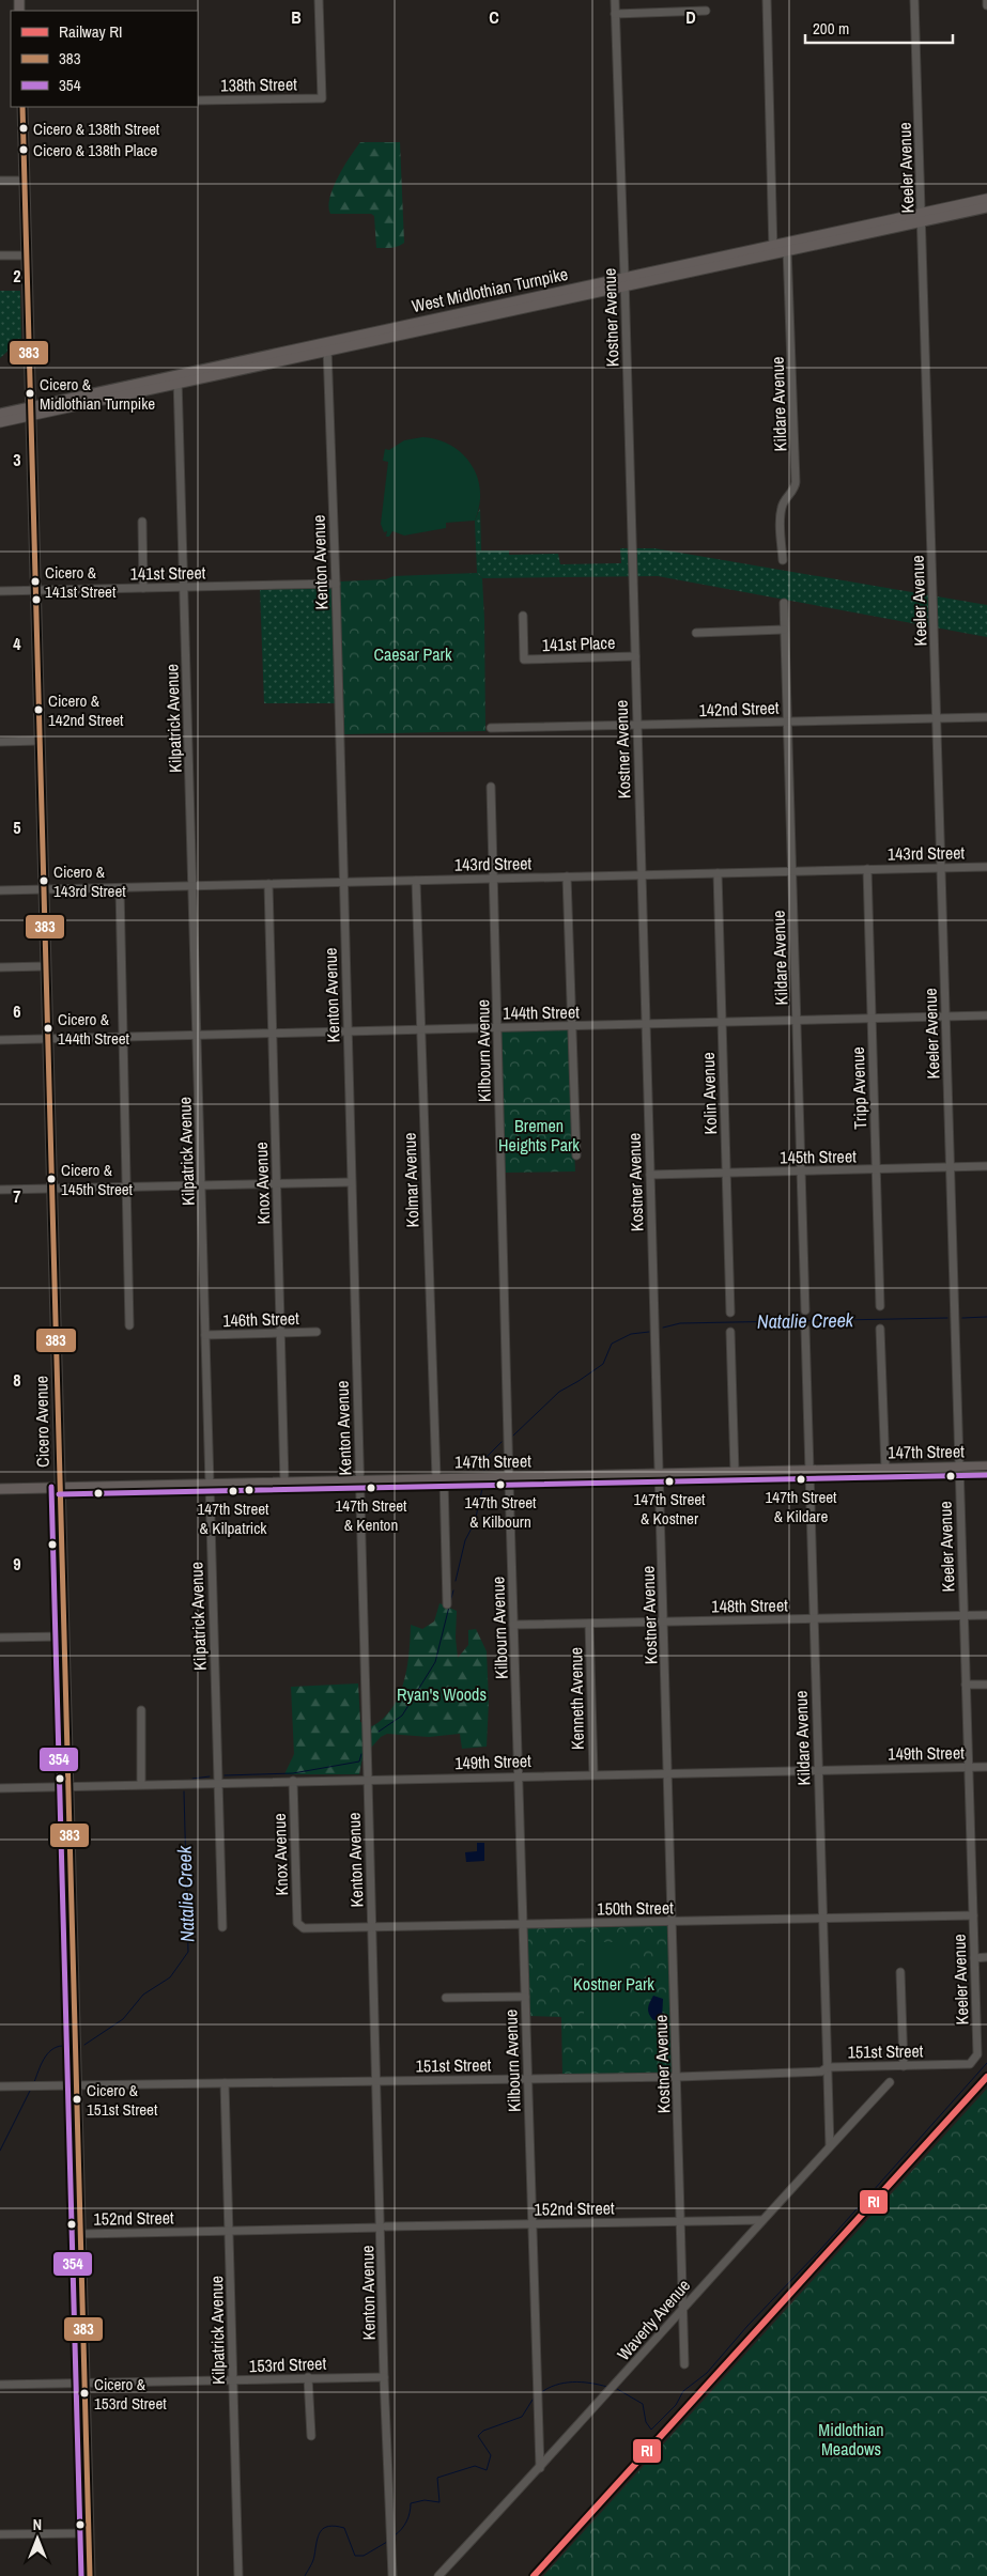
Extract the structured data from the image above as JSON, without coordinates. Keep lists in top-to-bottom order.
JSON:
{
  "streets": {
    "main road": ["West Midlothian Turnpike", "Cicero Avenue", "147th Street"],
    "street": [
      "138th Street",
      "Keeler Avenue",
      "Kostner Avenue",
      "Kildare Avenue",
      "Kenton Avenue",
      "141st Street",
      "141st Place",
      "142nd Street",
      "Kilpatrick Avenue",
      "143rd Street",
      "144th Street",
      "Kilbourn Avenue",
      "Tripp Avenue",
      "Kolin Avenue",
      "145th Street",
      "Kolmar Avenue",
      "Knox Avenue",
      "146th Street",
      "148th Street",
      "Kenneth Avenue",
      "149th Street",
      "150th Street",
      "151st Street",
      "152nd Street",
      "Waverly Avenue",
      "153rd Street"
    ]
  },
  "crossings": [
    ["Keeler Avenue", "West Midlothian Turnpike"],
    ["Keeler Avenue", "142nd Street"],
    ["Keeler Avenue", "143rd Street"],
    ["Keeler Avenue", "144th Street"],
    ["Keeler Avenue", "145th Street"],
    ["Keeler Avenue", "147th Street"],
    ["Keeler Avenue", "148th Street"],
    ["Keeler Avenue", "149th Street"],
    ["Keeler Avenue", "150th Street"],
    ["Keeler Avenue", "151st Street"],
    ["West Midlothian Turnpike", "Kostner Avenue"],
    ["West Midlothian Turnpike", "Kildare Avenue"],
    ["West Midlothian Turnpike", "Kenton Avenue"],
    ["West Midlothian Turnpike", "Kilpatrick Avenue"],
    ["West Midlothian Turnpike", "Cicero Avenue"],
    ["Kostner Avenue", "141st Place"],
    ["Kostner Avenue", "142nd Street"],
    ["Kostner Avenue", "143rd Street"],
    ["Kostner Avenue", "144th Street"],
    ["Kostner Avenue", "145th Street"],
    ["Kostner Avenue", "147th Street"],
    ["Kostner Avenue", "148th Street"],
    ["Kostner Avenue", "149th Street"],
    ["Kostner Avenue", "150th Street"],
    ["Kostner Avenue", "151st Street"],
    ["Kostner Avenue", "152nd Street"],
    ["Kostner Avenue", "Waverly Avenue"],
    ["Kildare Avenue", "142nd Street"],
    ["Kildare Avenue", "143rd Street"],
    ["Kildare Avenue", "144th Street"],
    ["Kildare Avenue", "145th Street"],
    ["Kildare Avenue", "147th Street"],
    ["Kildare Avenue", "148th Street"],
    ["Kildare Avenue", "149th Street"],
    ["Kildare Avenue", "150th Street"],
    ["Kildare Avenue", "151st Street"],
    ["Kildare Avenue", "Waverly Avenue"],
    ["Kenton Avenue", "141st Street"],
    ["Kenton Avenue", "143rd Street"],
    ["Kenton Avenue", "144th Street"],
    ["Kenton Avenue", "147th Street"],
    ["Kenton Avenue", "149th Street"],
    ["Kenton Avenue", "150th Street"],
    ["Kenton Avenue", "151st Street"],
    ["Kenton Avenue", "152nd Street"],
    ["Kenton Avenue", "153rd Street"],
    ["141st Street", "Kilpatrick Avenue"],
    ["141st Street", "Cicero Avenue"],
    ["Kilpatrick Avenue", "143rd Street"],
    ["Kilpatrick Avenue", "144th Street"],
    ["Kilpatrick Avenue", "146th Street"],
    ["Kilpatrick Avenue", "147th Street"],
    ["Kilpatrick Avenue", "149th Street"],
    ["Kilpatrick Avenue", "151st Street"],
    ["Kilpatrick Avenue", "152nd Street"],
    ["Kilpatrick Avenue", "153rd Street"],
    ["143rd Street", "Kilbourn Avenue"],
    ["143rd Street", "Tripp Avenue"],
    ["143rd Street", "Kolin Avenue"],
    ["143rd Street", "Kolmar Avenue"],
    ["143rd Street", "Knox Avenue"],
    ["143rd Street", "Cicero Avenue"],
    ["144th Street", "Kilbourn Avenue"],
    ["144th Street", "Tripp Avenue"],
    ["144th Street", "Kolin Avenue"],
    ["144th Street", "Kolmar Avenue"],
    ["144th Street", "Knox Avenue"],
    ["144th Street", "Cicero Avenue"],
    ["Kilbourn Avenue", "147th Street"],
    ["Kilbourn Avenue", "148th Street"],
    ["Kilbourn Avenue", "149th Street"],
    ["Kilbourn Avenue", "150th Street"],
    ["Kilbourn Avenue", "151st Street"],
    ["Kilbourn Avenue", "152nd Street"],
    ["Kilbourn Avenue", "Waverly Avenue"],
    ["Tripp Avenue", "145th Street"],
    ["Kolin Avenue", "145th Street"],
    ["Kolmar Avenue", "147th Street"],
    ["Knox Avenue", "146th Street"],
    ["Knox Avenue", "147th Street"],
    ["Knox Avenue", "149th Street"],
    ["Knox Avenue", "150th Street"],
    ["Cicero Avenue", "147th Street"],
    ["Cicero Avenue", "149th Street"],
    ["Cicero Avenue", "151st Street"],
    ["Cicero Avenue", "152nd Street"],
    ["Cicero Avenue", "153rd Street"],
    ["148th Street", "Kenneth Avenue"],
    ["Kenneth Avenue", "149th Street"],
    ["152nd Street", "Waverly Avenue"]
  ],
  "water": ["Natalie Creek"],
  "parks": [
    "Caesar Park",
    "Bremen Heights Park",
    "Ryan's Woods",
    "Kostner Park",
    "Midlothian Meadows"
  ],
  "places": [
    "Cicero & 138th Street",
    "Cicero & 138th Place",
    "Cicero & Midlothian Turnpike",
    "Cicero & 141st Street",
    "Cicero & 142nd Street",
    "Cicero & 143rd Street",
    "Cicero & 144th Street",
    "Cicero & 145th Street",
    "147th Street & Kildare",
    "147th Street & Kostner",
    "147th Street & Kilbourn",
    "147th Street & Kenton",
    "147th Street & Kilpatrick",
    "Cicero & 151st Street",
    "Cicero & 153rd Street"
  ],
  "lines": ["transit line 383", "transit line 354", "rail line RI"],
  "legend": ["Railway RI", "383", "354"],
  "scale_bar": "200 m",
  "north": "top",
  "grid": {
    "columns": ["B", "C", "D"],
    "rows": [
      "2",
      "3",
      "4",
      "5",
      "6",
      "7",
      "8",
      "9"
    ]
  }
}
